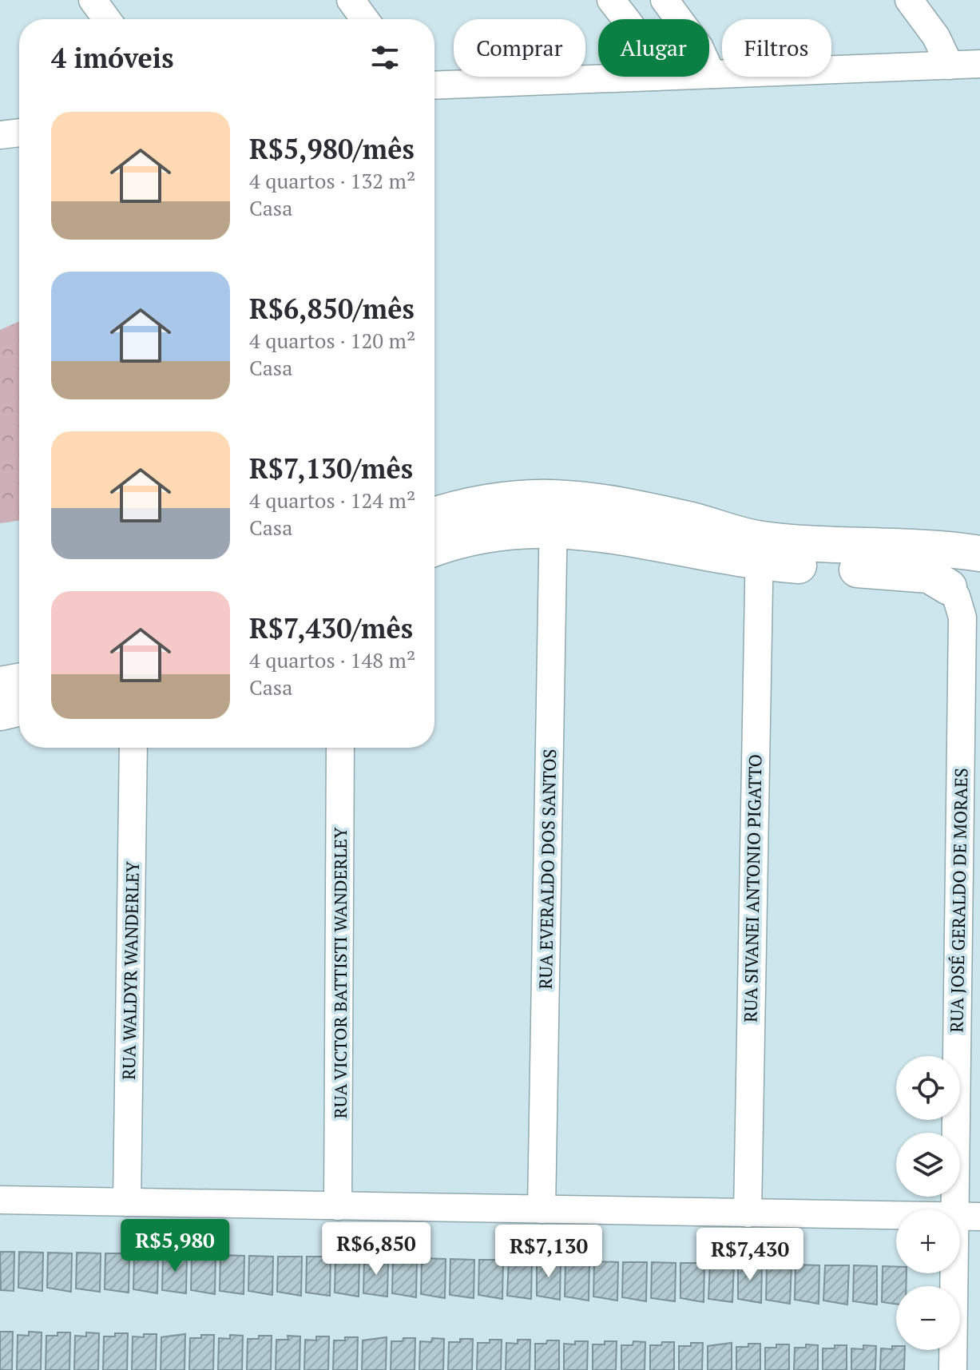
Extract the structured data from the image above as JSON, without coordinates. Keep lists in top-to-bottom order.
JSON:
{
  "streets": {
    "street": [
      "RUA EVERALDO DOS SANTOS",
      "RUA SIVANEI ANTONIO PIGATTO",
      "RUA JOSÉ GERALDO DE MORAES",
      "RUA WALDYR WANDERLEY",
      "RUA VICTOR BATTISTI WANDERLEY"
    ]
  },
  "page": {
    "chip": ["Comprar", "Alugar", "Filtros"],
    "heading": "4 imóveis",
    "list": [
      {
        "name": "R$5,980/mês",
        "note": "4 quartos · 132 m² · Casa"
      },
      {
        "name": "R$6,850/mês",
        "note": "4 quartos · 120 m² · Casa"
      },
      {
        "name": "R$7,130/mês",
        "note": "4 quartos · 124 m² · Casa"
      },
      {
        "name": "R$7,430/mês",
        "note": "4 quartos · 148 m² · Casa"
      }
    ],
    "map_buttons": ["+", "−"],
    "price": [
      "R$5,980",
      "R$6,850",
      "R$7,130",
      "R$7,430"
    ]
  }
}
